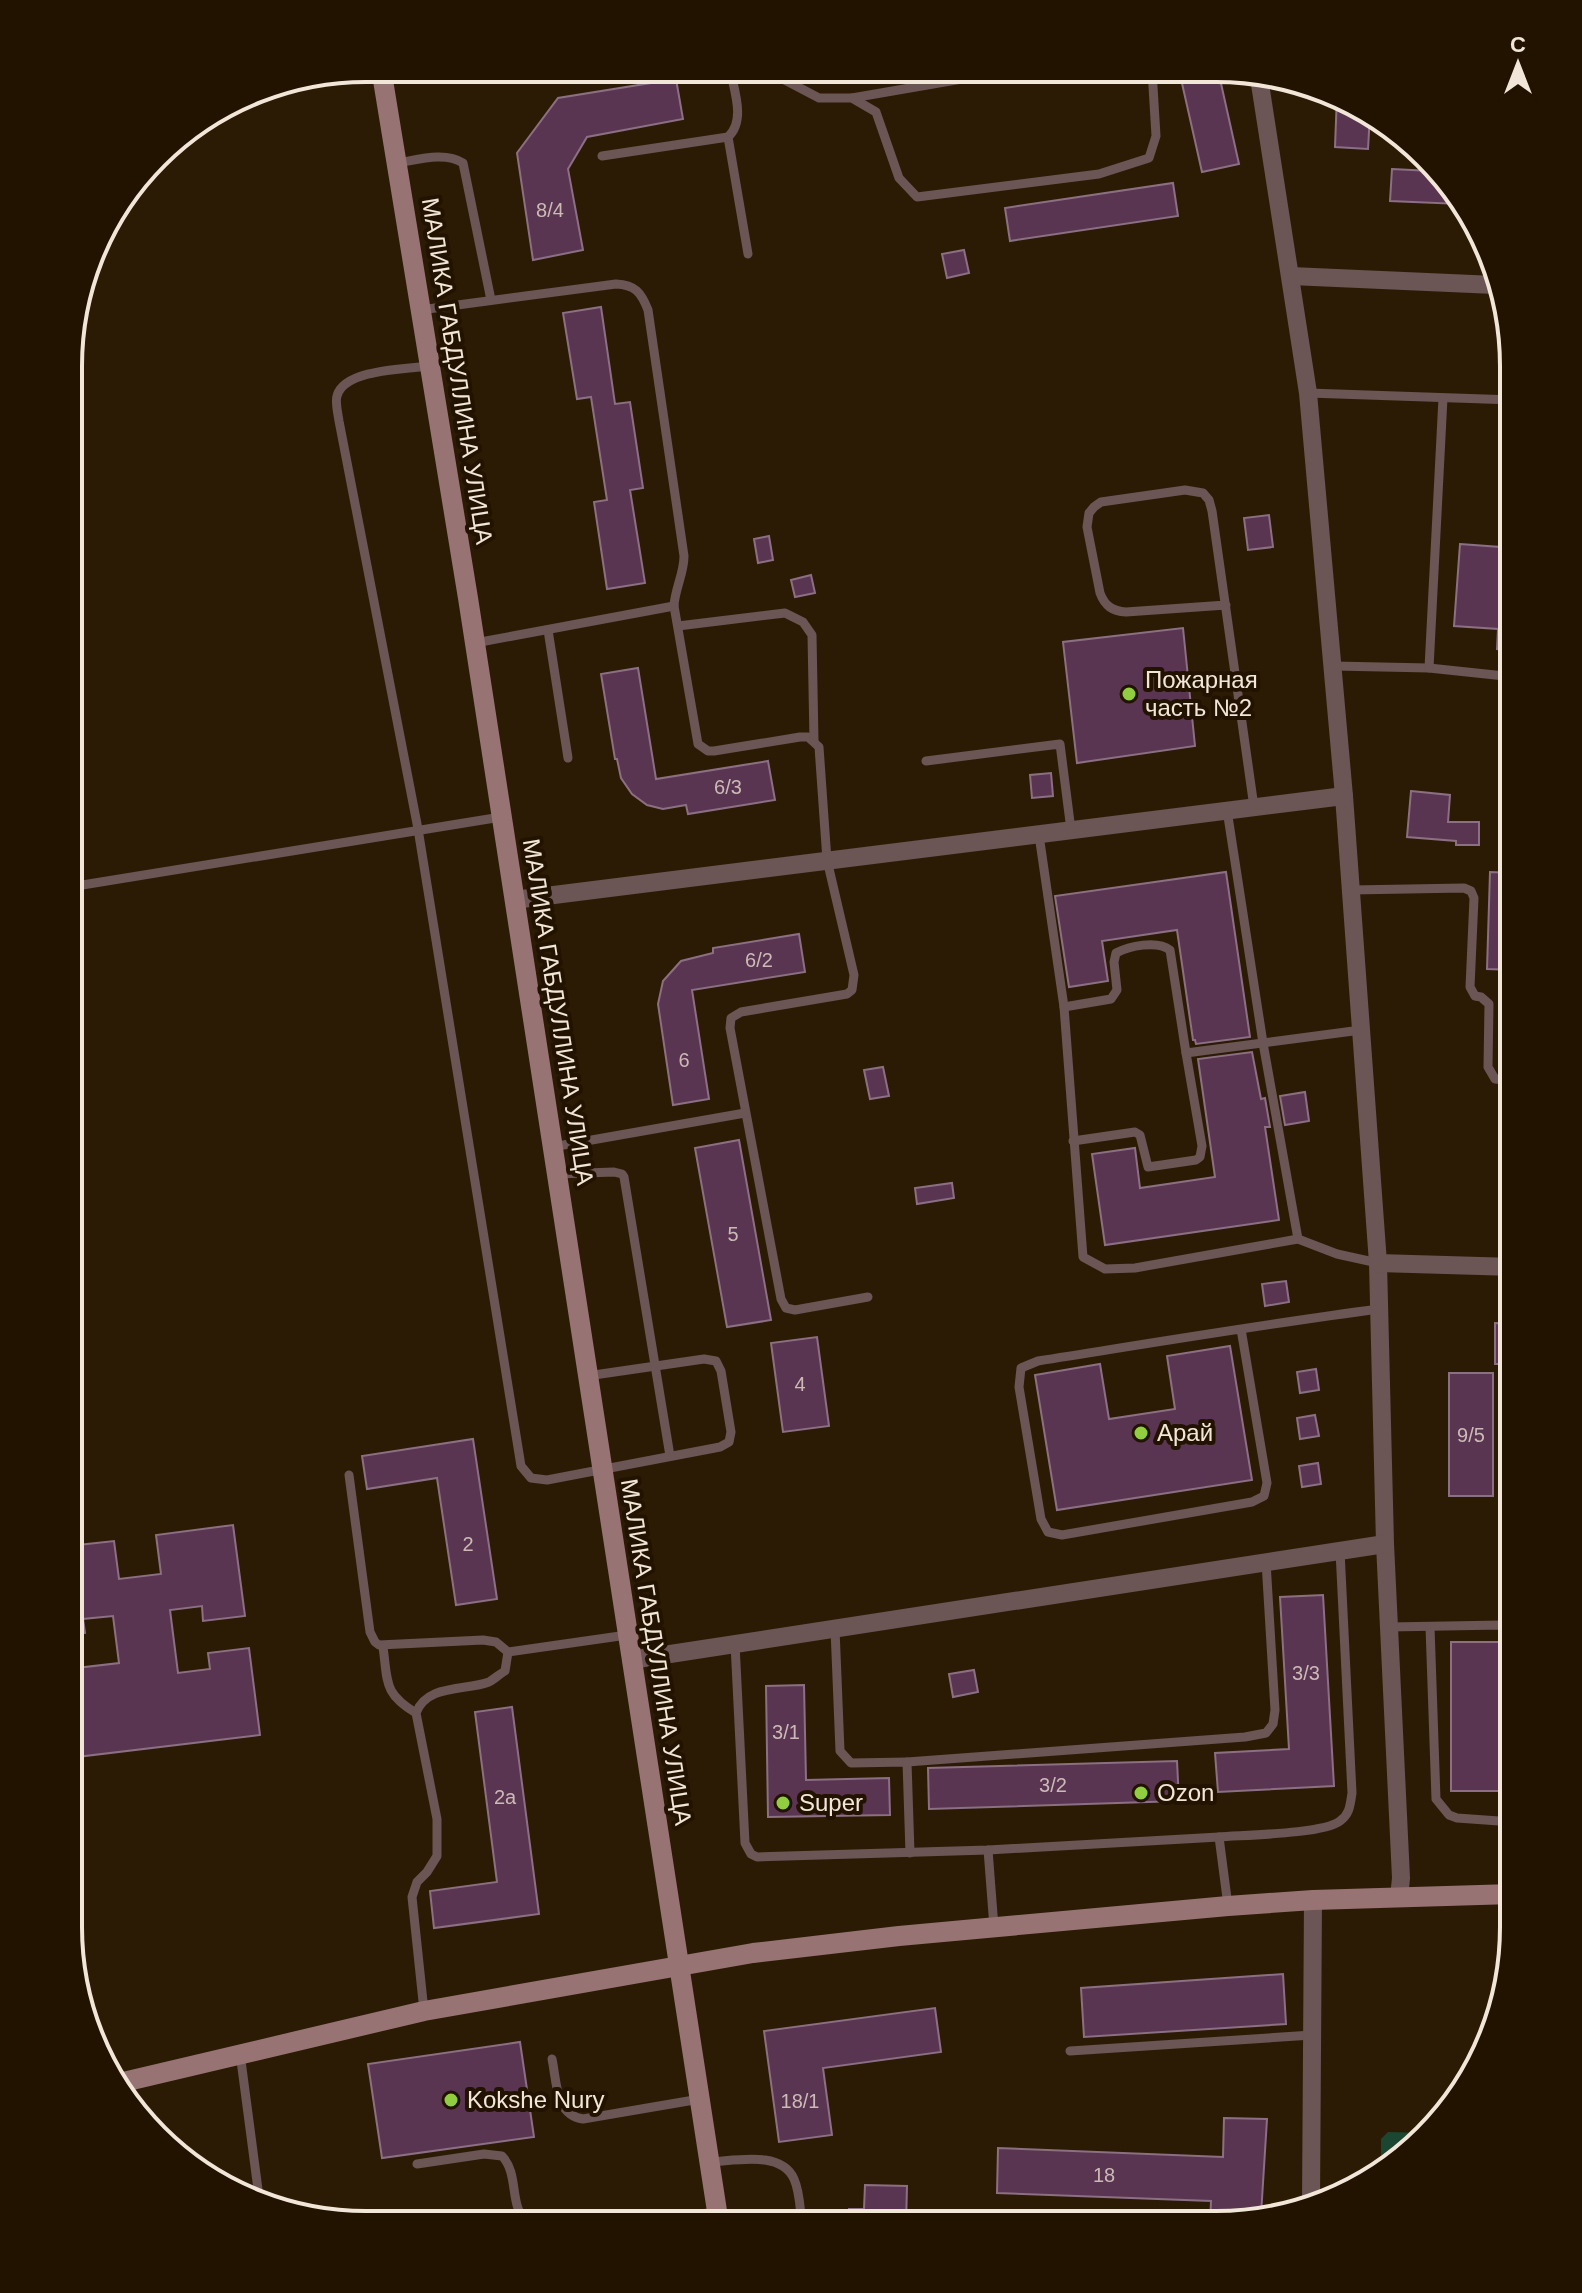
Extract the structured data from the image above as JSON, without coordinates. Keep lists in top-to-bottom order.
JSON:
{
  "streets": {
    "street": ["МАЛИКА ГАБДУЛЛИНА УЛИЦА"]
  },
  "places": [
    "Пожарная часть №2",
    "Арай",
    "Ozon",
    "Super",
    "Kokshe Nury"
  ],
  "house_numbers": [
    "8/4",
    "6/3",
    "6/2",
    "6",
    "5",
    "4",
    "9/5",
    "2",
    "3/3",
    "3/1",
    "3/2",
    "2а",
    "18/1",
    "18"
  ],
  "north": "top"
}
